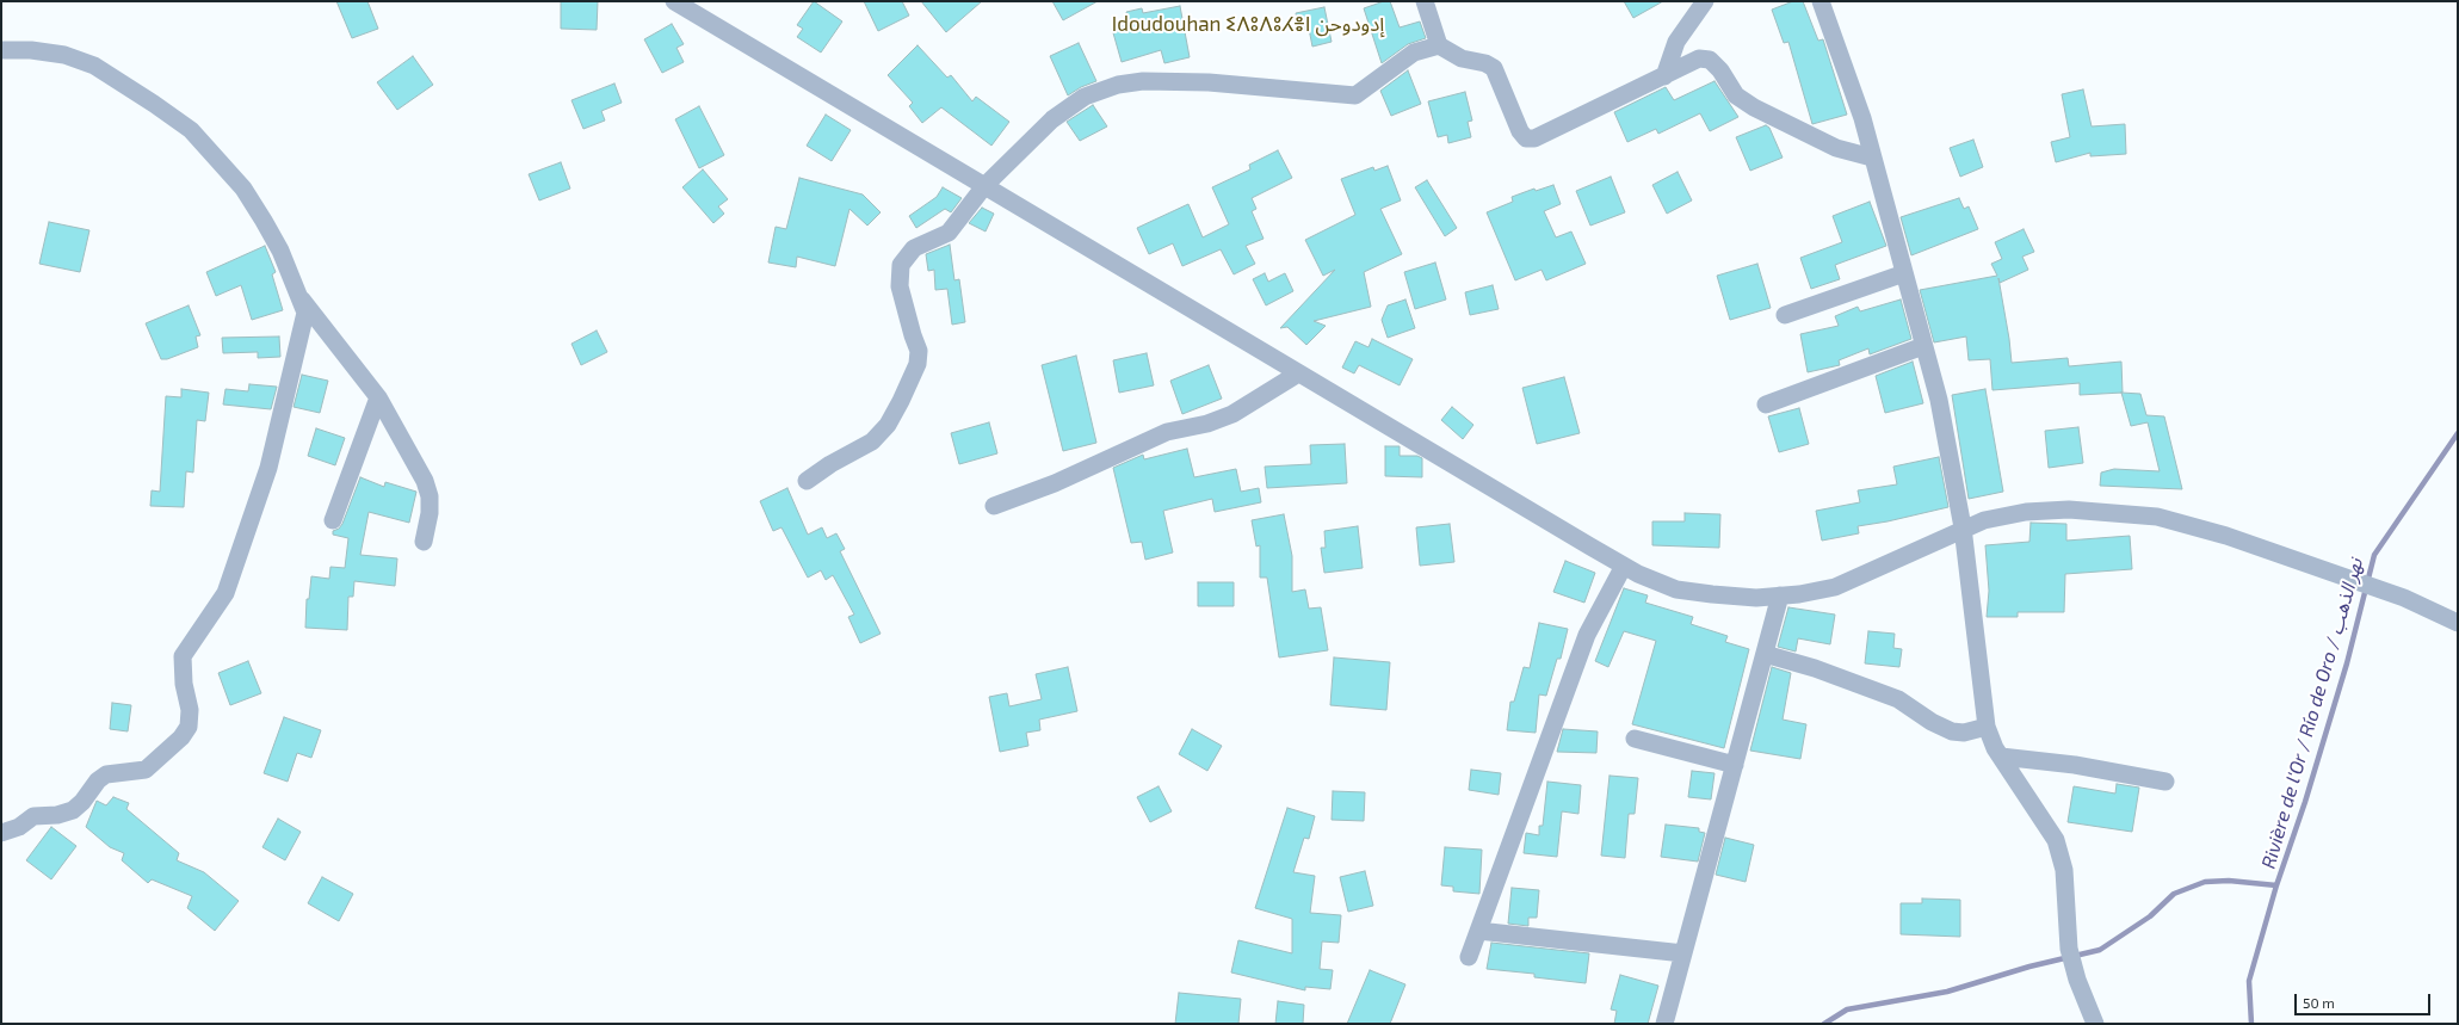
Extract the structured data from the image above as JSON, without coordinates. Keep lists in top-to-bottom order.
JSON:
{
  "districts": ["Idoudouhan ⵉⴷⵓⴷⵓⵃⴻⵏ إدودوحن"],
  "water": ["Rivière de l'Or / Río de Oro / نهر الذهب"],
  "scale_bar": "50 m"
}
